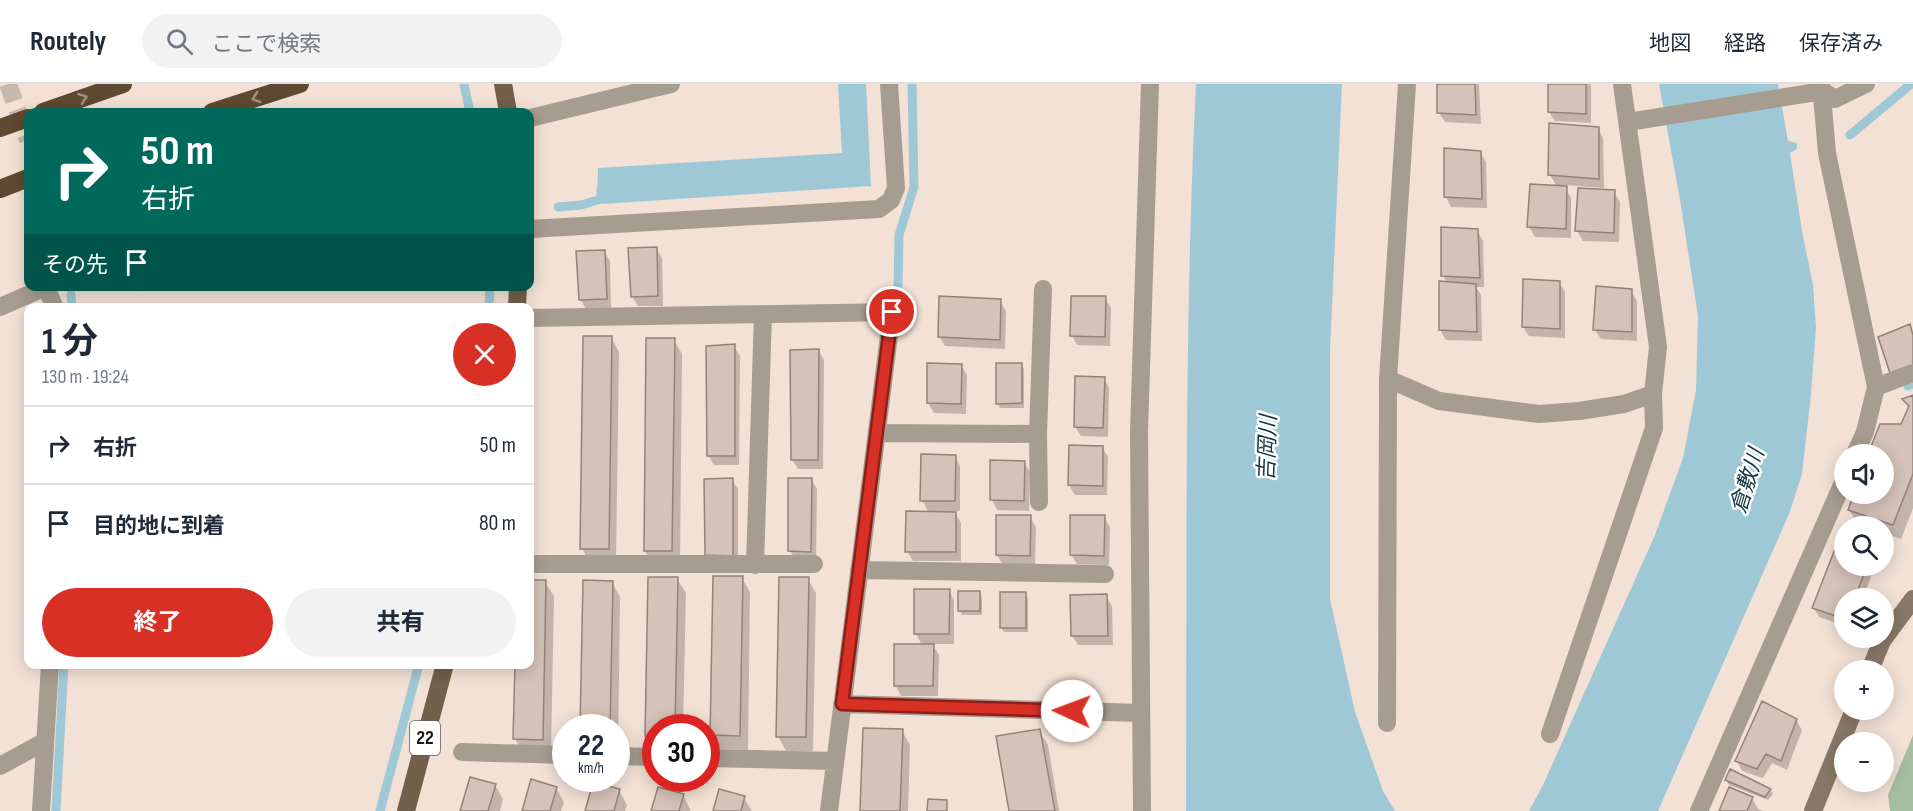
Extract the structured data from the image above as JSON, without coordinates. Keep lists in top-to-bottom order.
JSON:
{
  "streets": {
    "main road": ["22"]
  },
  "water": ["吉岡川", "倉敷川"],
  "page": {
    "header": "Routely",
    "search": "ここで検索",
    "nav": ["地図", "経路", "保存済み"],
    "turn": ["50 m", "右折"],
    "then": "その先",
    "heading": ["1 分", "130 m · 19:24"],
    "list": [
      {
        "name": "右折",
        "value": "50 m"
      },
      {
        "name": "目的地に到着",
        "value": "80 m"
      }
    ],
    "map_buttons": ["+", "−"],
    "buttons": ["終了", "共有"],
    "speed": "22 km/h",
    "limit": "30"
  }
}
